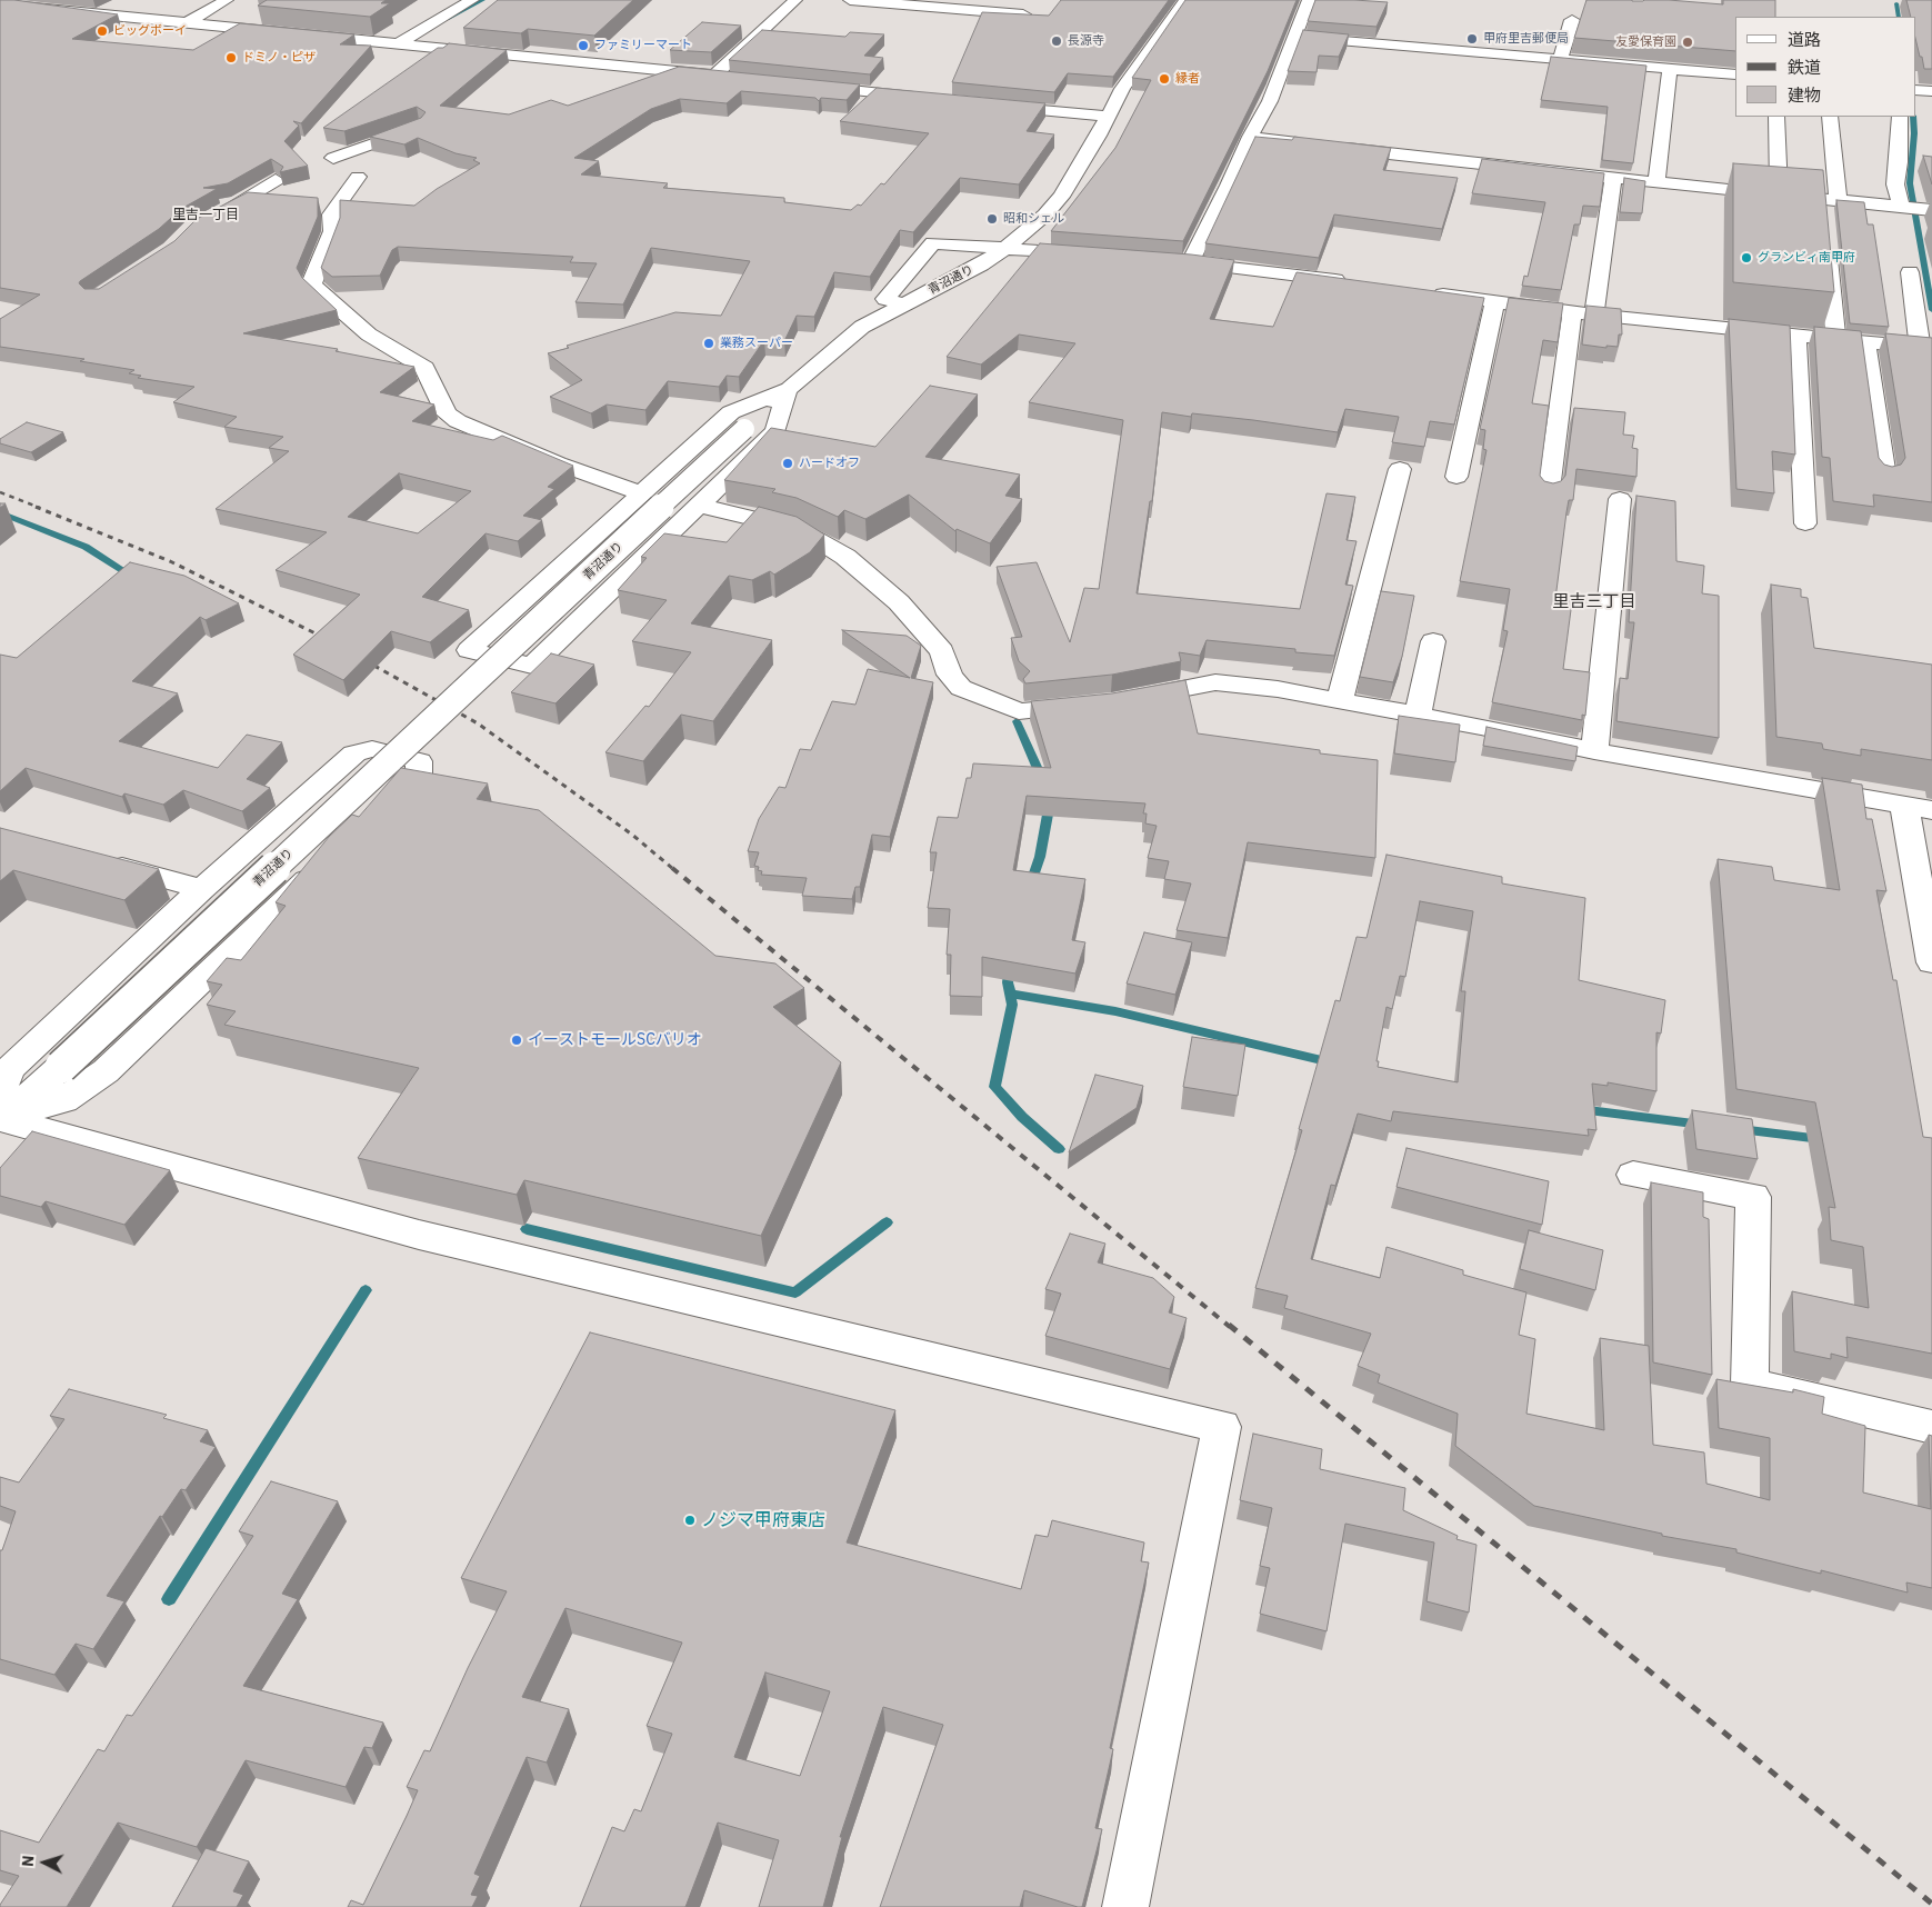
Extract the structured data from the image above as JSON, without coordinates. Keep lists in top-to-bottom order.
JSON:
{
  "streets": {
    "street": ["青沼通り"]
  },
  "districts": ["里吉一丁目", "里吉三丁目"],
  "places": [
    "ビッグボーイ",
    "甲府里吉郵便局",
    "長源寺",
    "友愛保育園",
    "ファミリーマート",
    "ドミノ・ピザ",
    "縁者",
    "昭和シェル",
    "グランビィ南甲府",
    "業務スーパー",
    "ハードオフ",
    "イーストモールSCバリオ",
    "ノジマ甲府東店"
  ],
  "legend": ["道路", "鉄道", "建物"],
  "north": "left"
}
